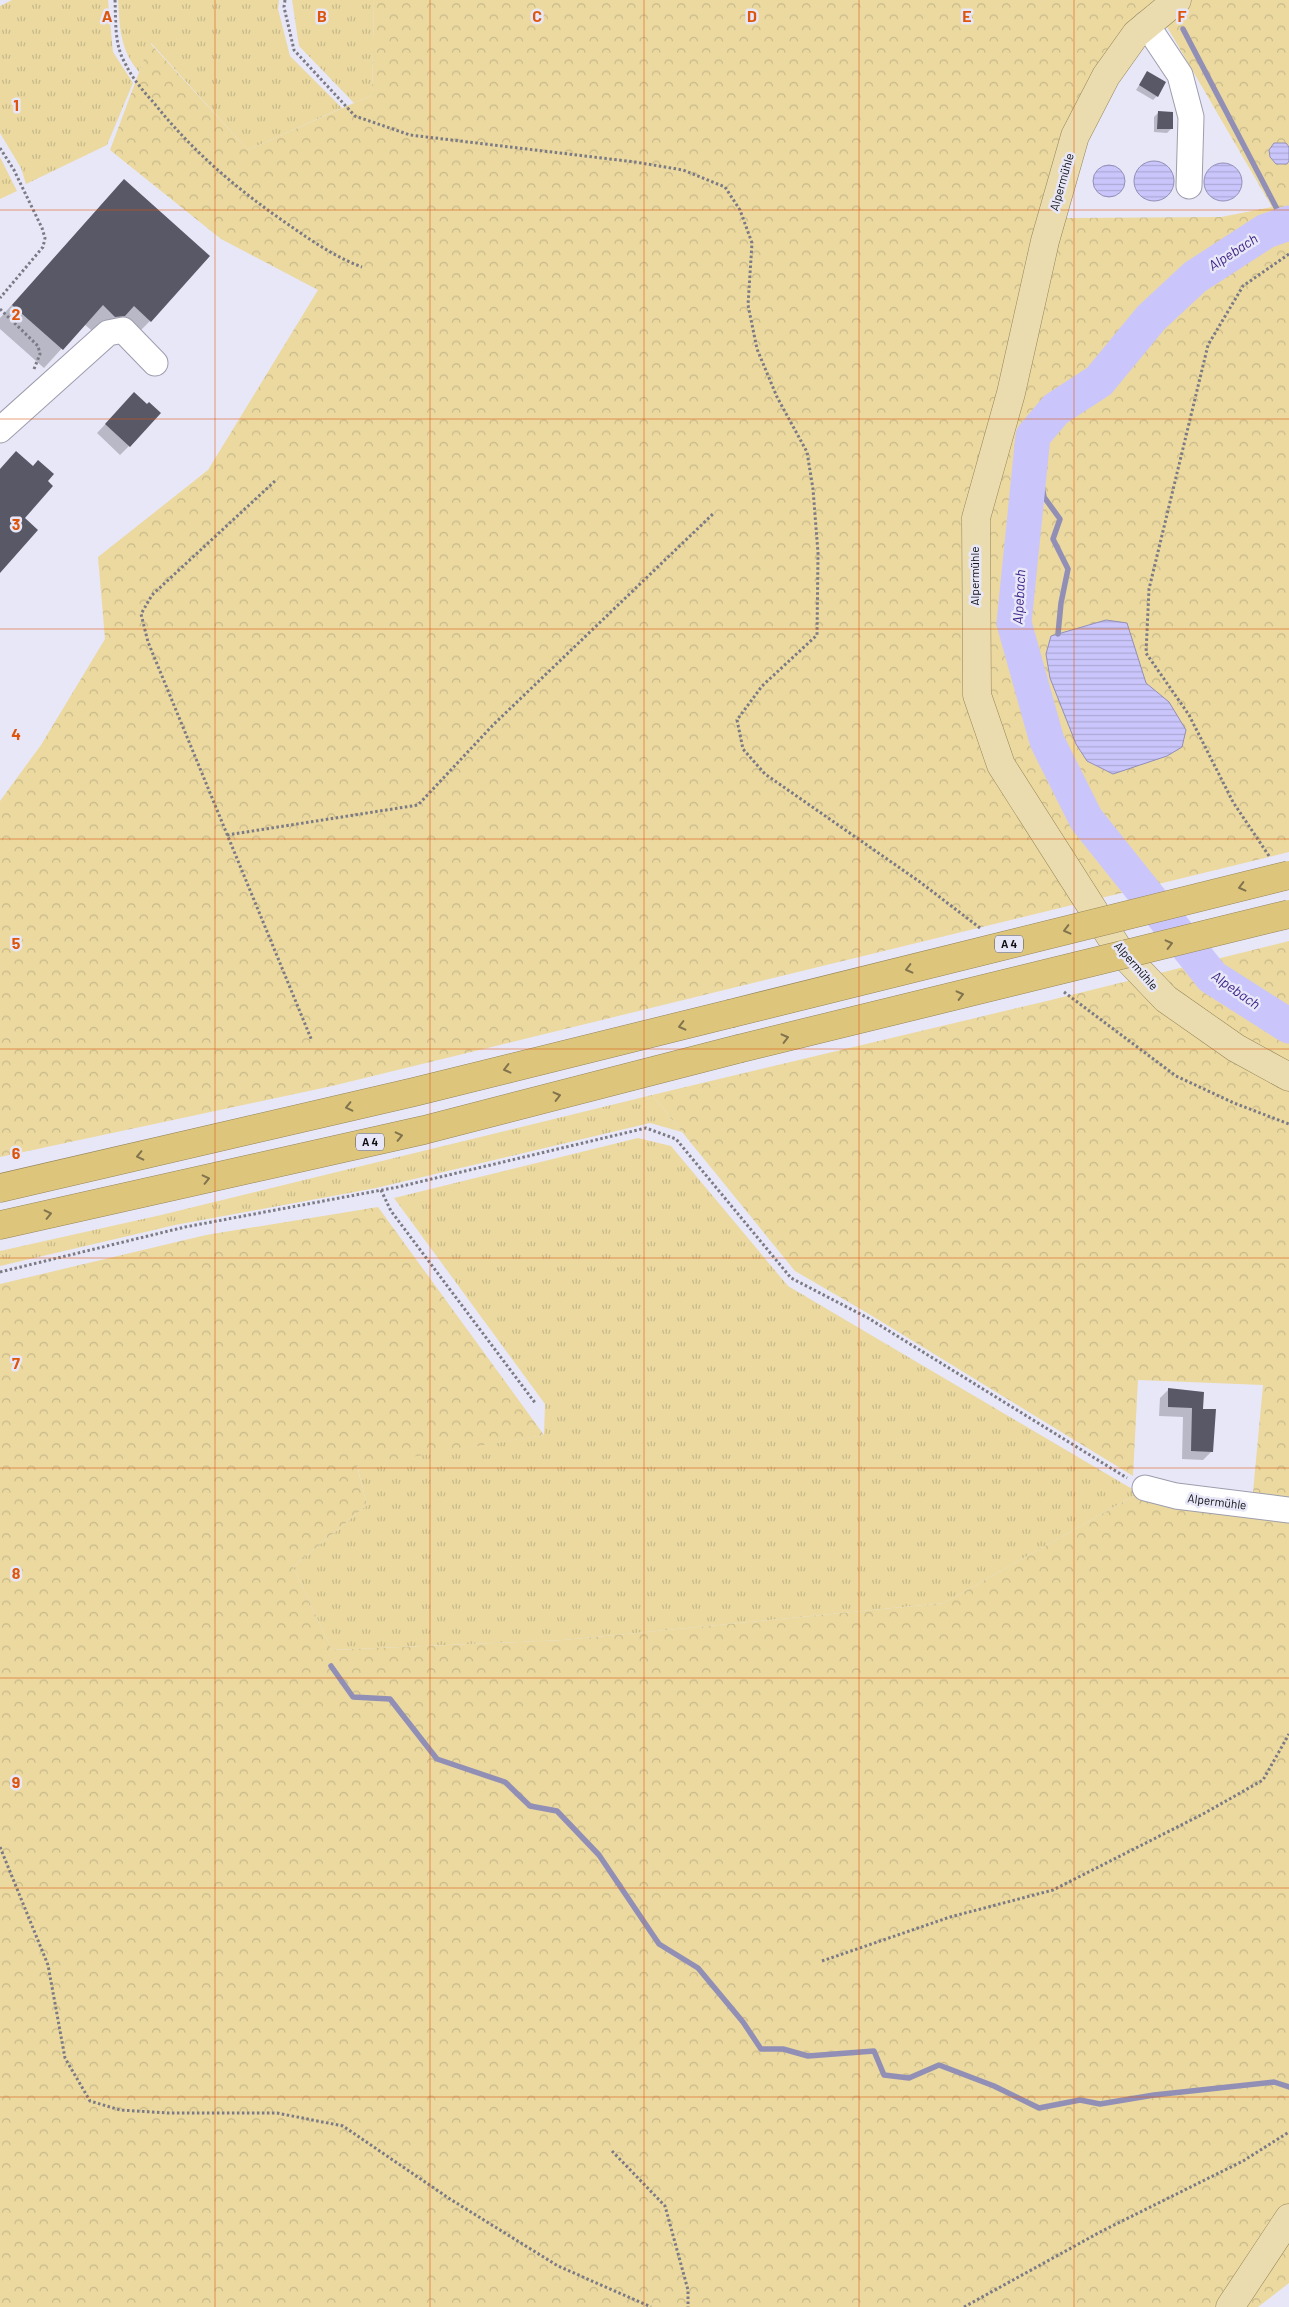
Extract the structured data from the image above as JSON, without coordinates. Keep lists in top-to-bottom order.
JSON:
{
  "streets": {
    "highway": ["A 4"],
    "main road": ["Alpermühle"]
  },
  "water": ["Alpebach"],
  "grid": {
    "columns": [
      "A",
      "B",
      "C",
      "D",
      "E",
      "F"
    ],
    "rows": [
      "1",
      "2",
      "3",
      "4",
      "5",
      "6",
      "7",
      "8",
      "9"
    ]
  }
}
